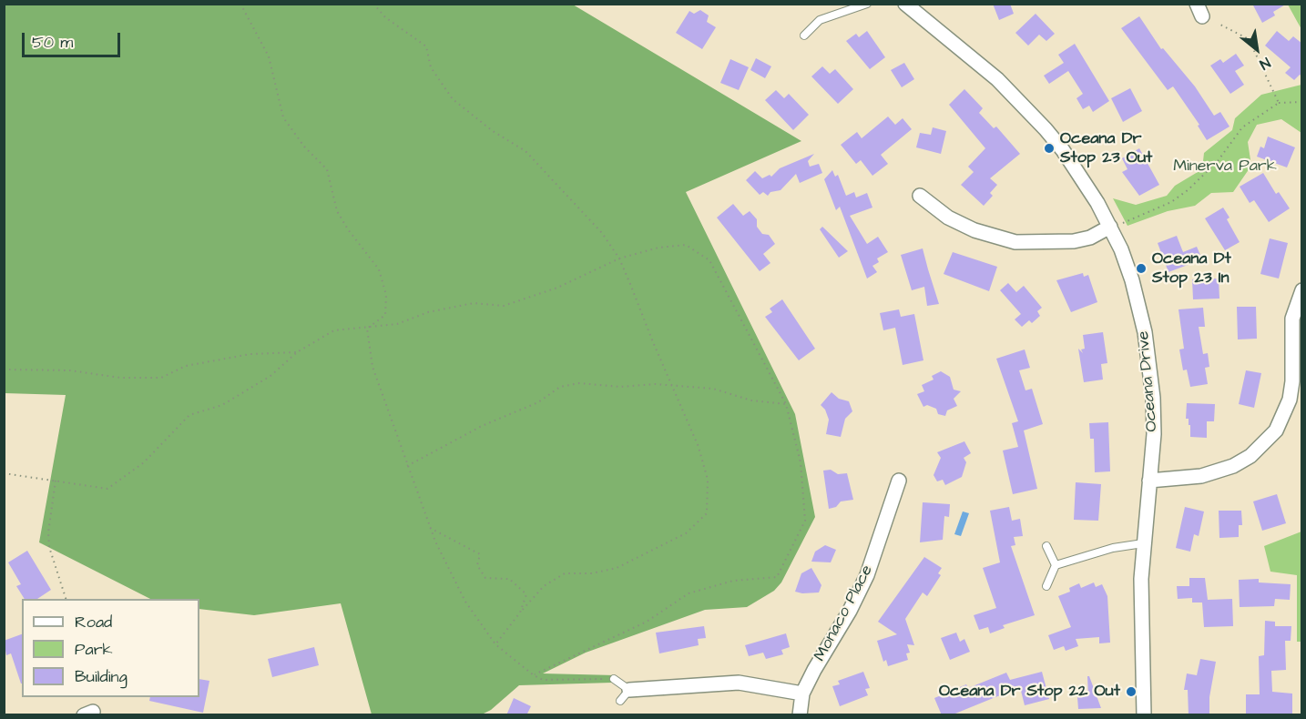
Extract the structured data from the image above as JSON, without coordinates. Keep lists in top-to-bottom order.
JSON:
{
  "streets": {
    "street": ["Oceana Drive", "Monaco Place"]
  },
  "parks": ["Minerva Park"],
  "places": ["Oceana Dr Stop 23 Out", "Oceana Dt Stop 23 In", "Oceana Dr Stop 22 Out"],
  "legend": ["Road", "Park", "Building"],
  "scale_bar": "50 m",
  "north": "bottom right"
}
